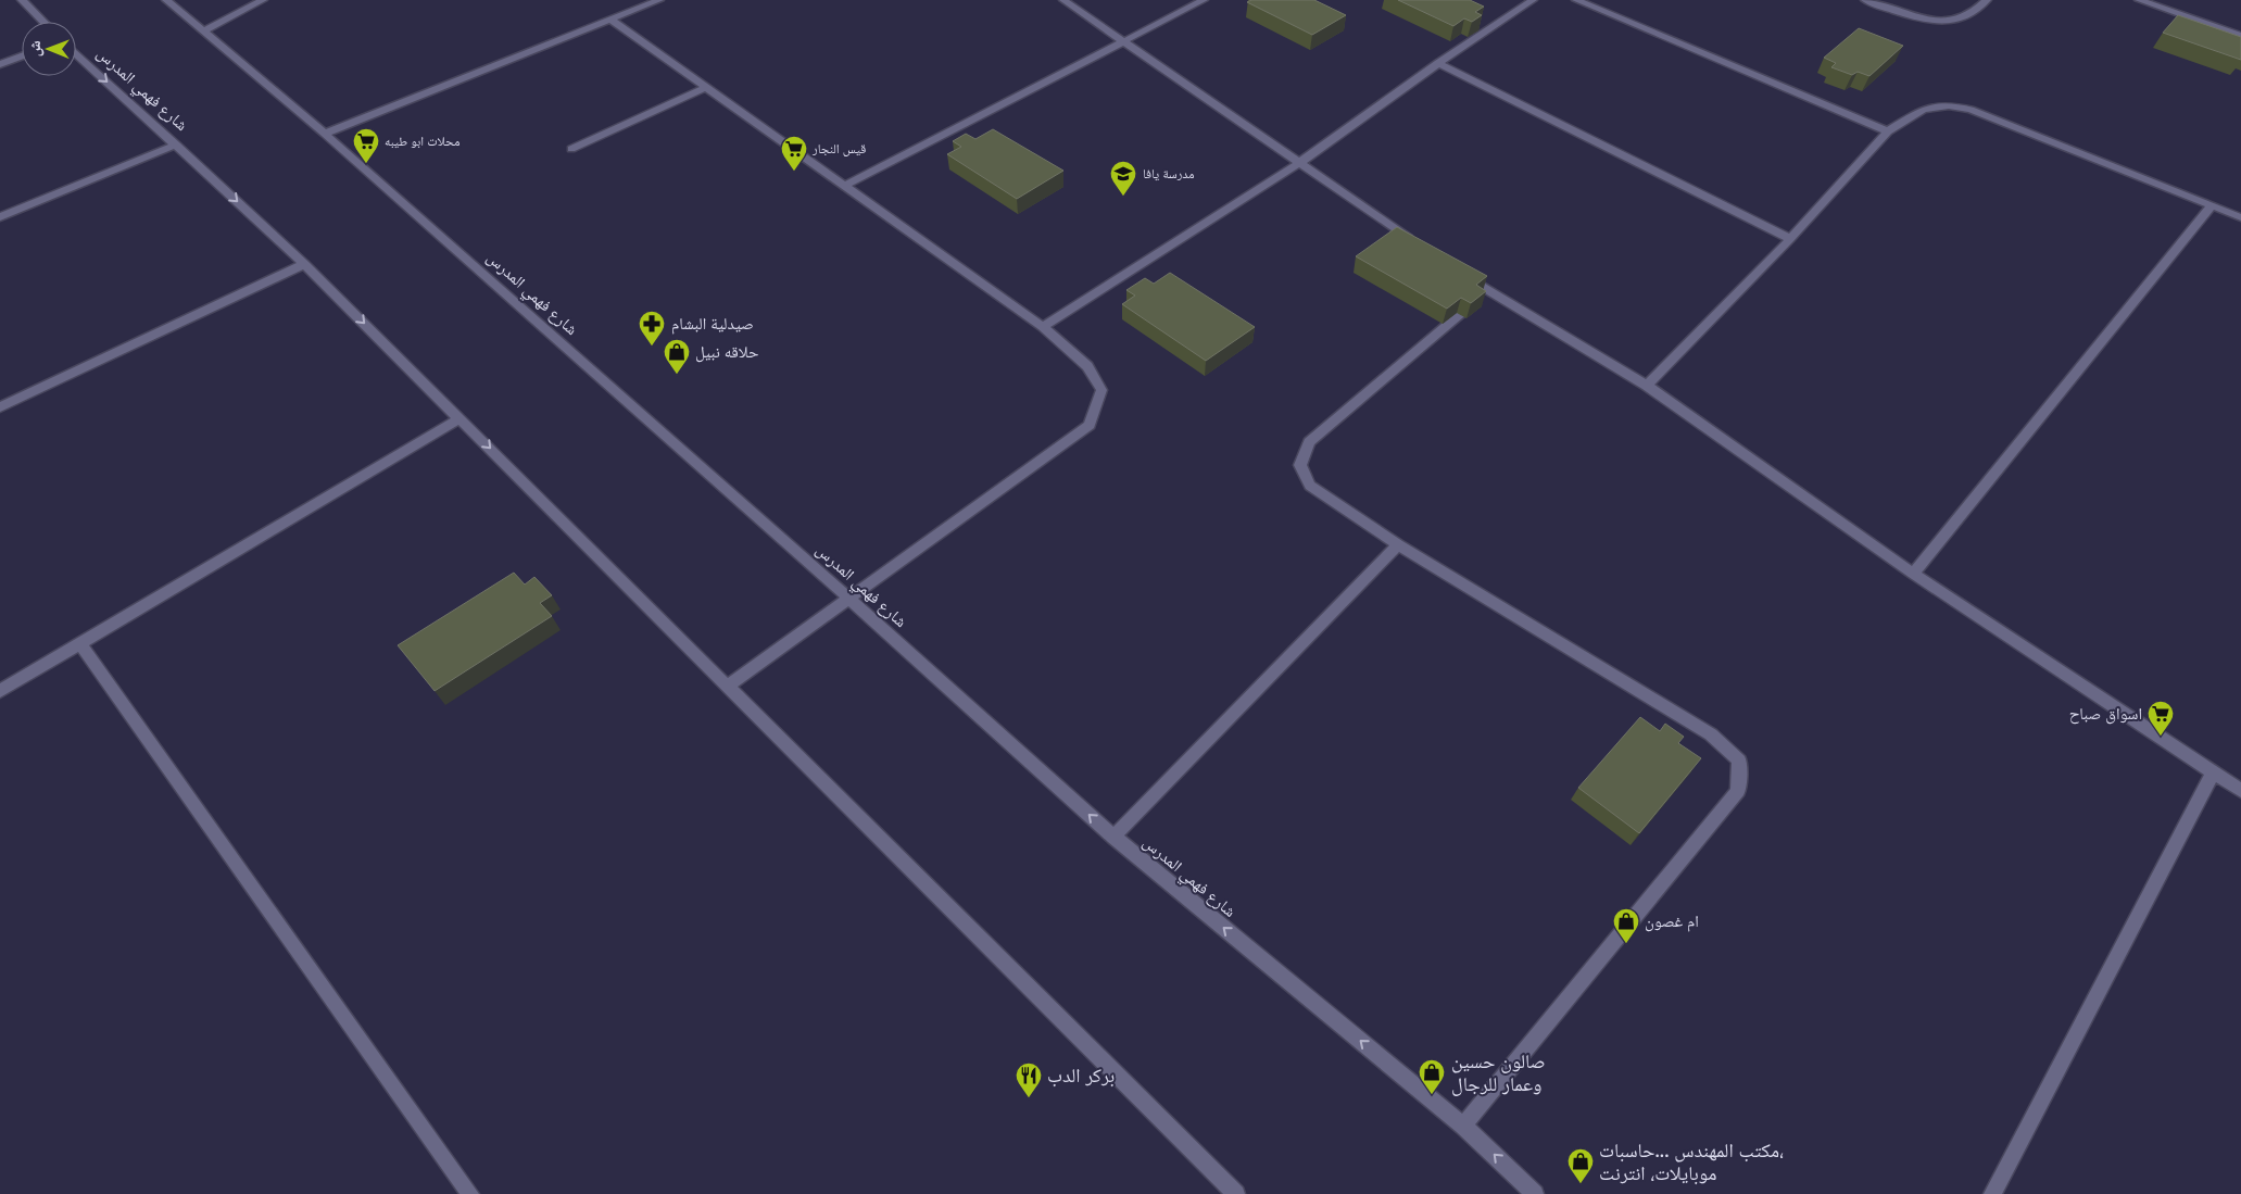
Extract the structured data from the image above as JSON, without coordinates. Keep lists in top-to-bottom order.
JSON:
{
  "streets": {
    "street": ["شارع فهمي المدرس"]
  },
  "places": {
    "supermarket": ["محلات ابو طيبه", "قيس النجار", "اسواق صباح"],
    "school or university": ["مدرسة يافا"],
    "pharmacy": ["صيدلية البشام"],
    "shop": [
      "حلاقه نبيل",
      "ام غصون",
      "صالون حسين وعمار للرجال",
      "مكتب المهندس ...حاسبات، موبايلات، انترنت"
    ],
    "restaurant": ["بركر الدب"]
  },
  "north": "left"
}
